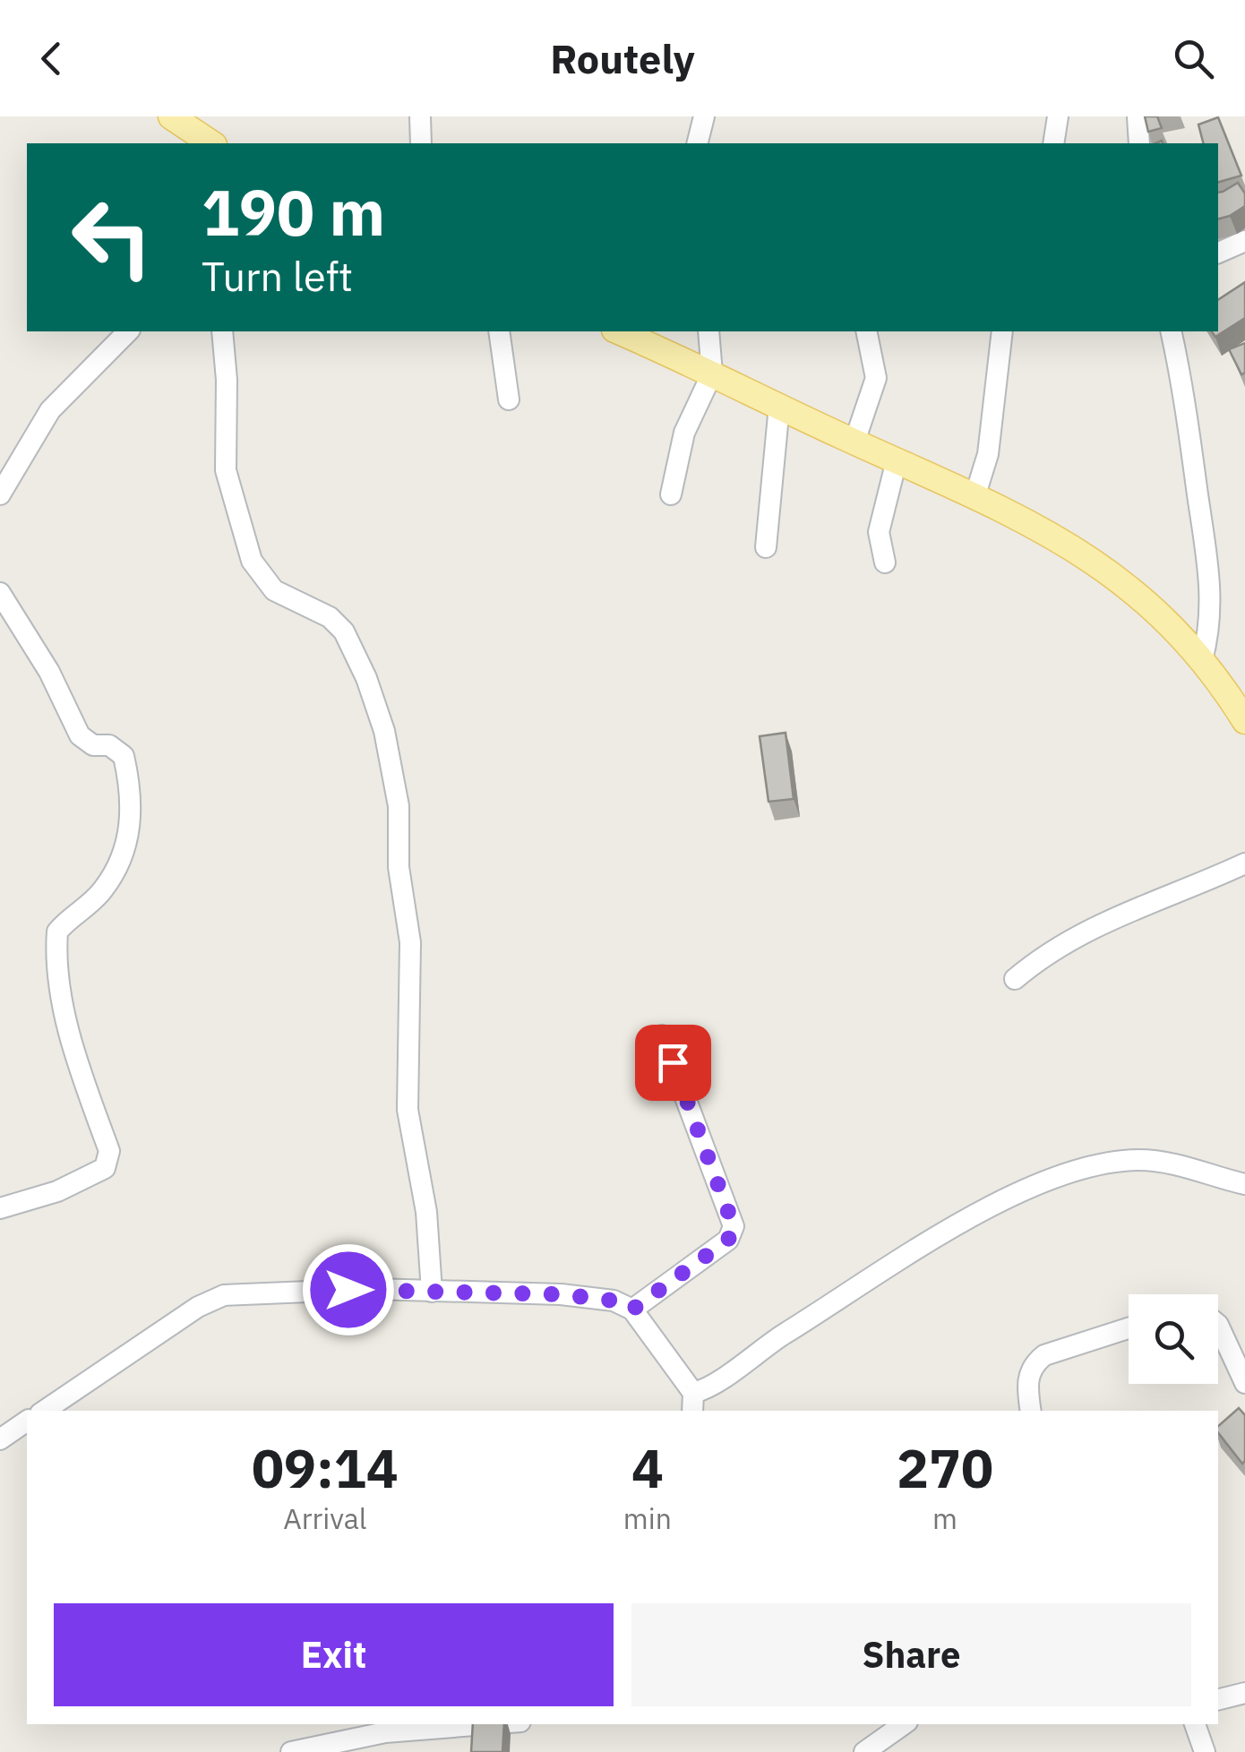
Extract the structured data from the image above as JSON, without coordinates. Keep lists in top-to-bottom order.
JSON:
{
  "page": {
    "header": "Routely",
    "turn": ["190 m", "Turn left"],
    "eta": [
      "09:14",
      "Arrival",
      "4",
      "min",
      "270",
      "m"
    ],
    "buttons": ["Exit", "Share"]
  }
}
